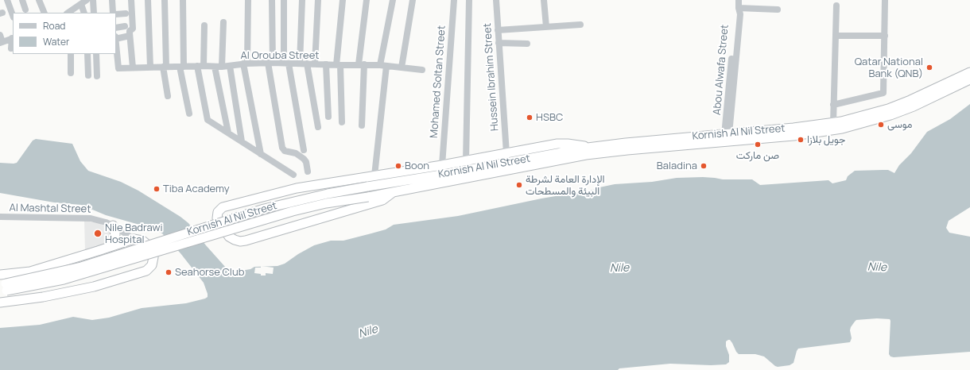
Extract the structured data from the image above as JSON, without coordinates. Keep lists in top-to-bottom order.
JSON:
{
  "streets": {
    "highway": ["Kornish Al Nil Street"],
    "street": [
      "Al Orouba Street",
      "Abou Alwafa Street",
      "Hussein Ibrahim Street",
      "Mohamed Soltan Street",
      "Al Mashtal Street"
    ]
  },
  "crossings": [
    ["Abou Alwafa Street", "Kornish Al Nil Street"]
  ],
  "water": ["Nile"],
  "places": [
    "Qatar National Bank (QNB)",
    "HSBC",
    "موسى",
    "جويل بلازا",
    "صن ماركت",
    "Boon",
    "Baladina",
    "الإدارة العامة لشرطة البيئة والمسطحات",
    "Tiba Academy",
    "Nile Badrawi Hospital",
    "Seahorse Club"
  ],
  "legend": ["Road", "Water"]
}
